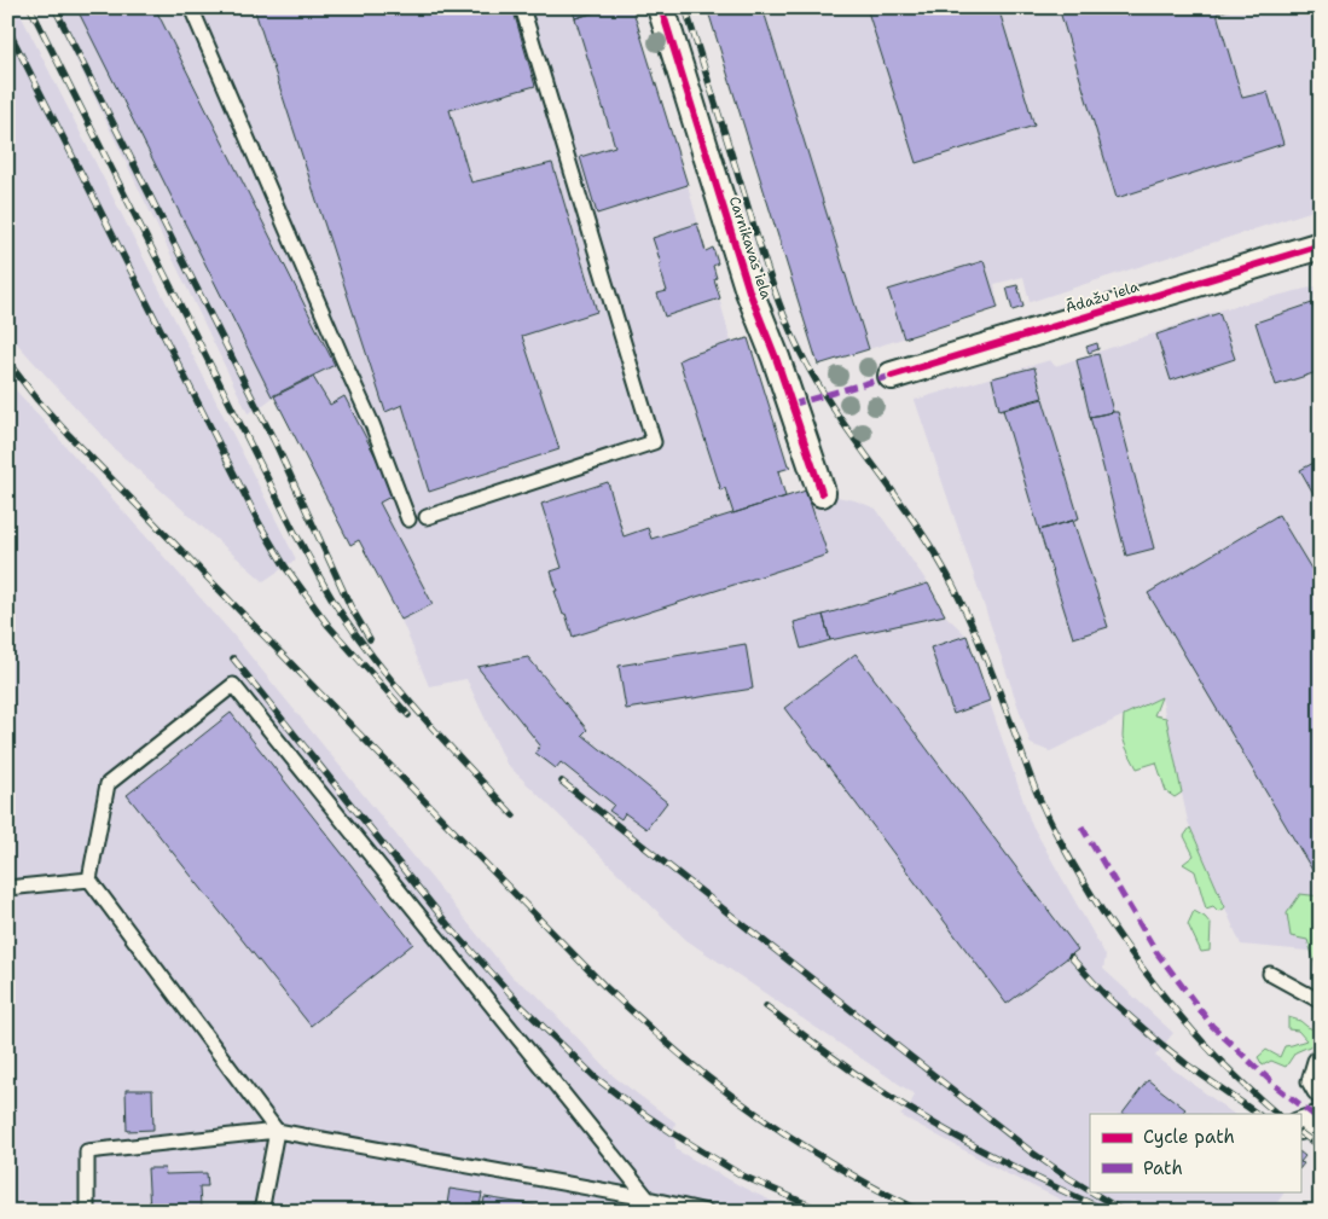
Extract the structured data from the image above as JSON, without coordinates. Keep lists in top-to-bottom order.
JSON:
{
  "streets": {
    "street": ["Carnikavas iela", "Ādažu iela"]
  },
  "legend": ["Cycle path", "Path"]
}
